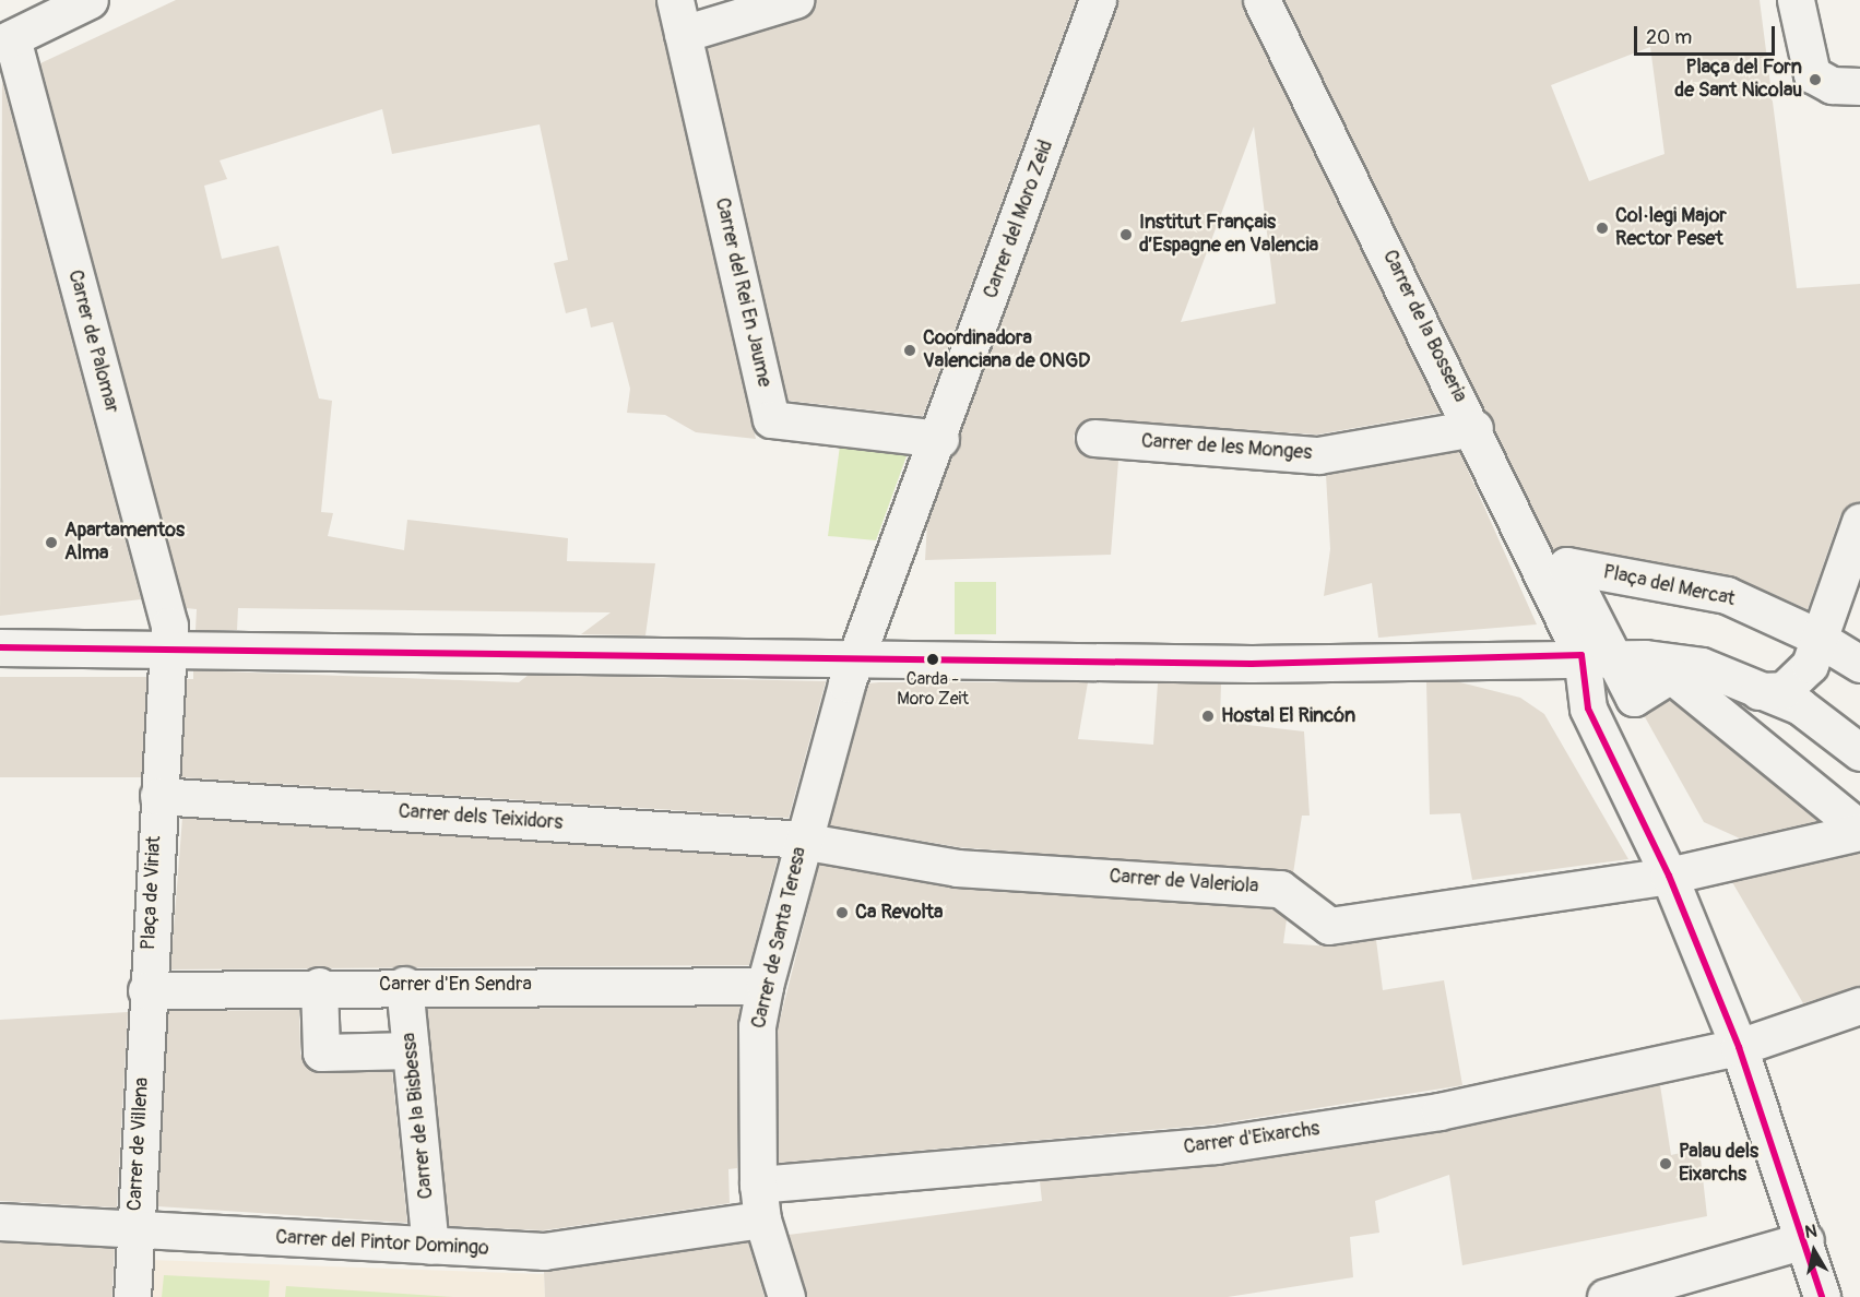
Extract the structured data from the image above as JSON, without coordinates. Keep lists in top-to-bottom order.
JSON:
{
  "streets": {
    "street": [
      "Carrer del Moro Zeid",
      "Carrer del Rei En Jaume",
      "Carrer de la Bosseria",
      "Carrer de Palomar",
      "Carrer de les Monges",
      "Plaça del Mercat",
      "Carrer dels Teixidors",
      "Carrer de Valeriola",
      "Plaça de Viriat",
      "Carrer de Santa Teresa",
      "Carrer d'En Sendra",
      "Carrer de la Bisbessa",
      "Carrer d'Eixarchs",
      "Carrer de Villena",
      "Carrer del Pintor Domingo"
    ]
  },
  "crossings": [
    ["Carrer del Moro Zeid", "Carrer del Rei En Jaume"],
    ["Carrer del Moro Zeid", "Carrer de Santa Teresa"],
    ["Carrer de la Bosseria", "Carrer de les Monges"],
    ["Carrer de la Bosseria", "Plaça del Mercat"],
    ["Plaça del Mercat", "Carrer de Valeriola"],
    ["Carrer dels Teixidors", "Carrer de Valeriola"],
    ["Carrer dels Teixidors", "Plaça de Viriat"],
    ["Carrer dels Teixidors", "Carrer de Santa Teresa"],
    ["Carrer de Valeriola", "Carrer de Santa Teresa"],
    ["Plaça de Viriat", "Carrer d'En Sendra"],
    ["Plaça de Viriat", "Carrer de Villena"],
    ["Carrer de Santa Teresa", "Carrer d'En Sendra"],
    ["Carrer de Santa Teresa", "Carrer d'Eixarchs"],
    ["Carrer de Santa Teresa", "Carrer del Pintor Domingo"],
    ["Carrer d'En Sendra", "Carrer de la Bisbessa"],
    ["Carrer d'En Sendra", "Carrer de Villena"],
    ["Carrer de la Bisbessa", "Carrer del Pintor Domingo"],
    ["Carrer d'Eixarchs", "Carrer del Pintor Domingo"],
    ["Carrer de Villena", "Carrer del Pintor Domingo"]
  ],
  "places": [
    "Plaça del Forn de Sant Nicolau",
    "Col·legi Major Rector Peset",
    "Institut Français d’Espagne en Valencia",
    "Coordinadora Valenciana de ONGD",
    "Apartamentos Alma",
    "Carda - Moro Zeit",
    "Hostal El Rincón",
    "Ca Revolta",
    "Palau dels Eixarchs"
  ],
  "scale_bar": "20 m",
  "north": "top"
}
